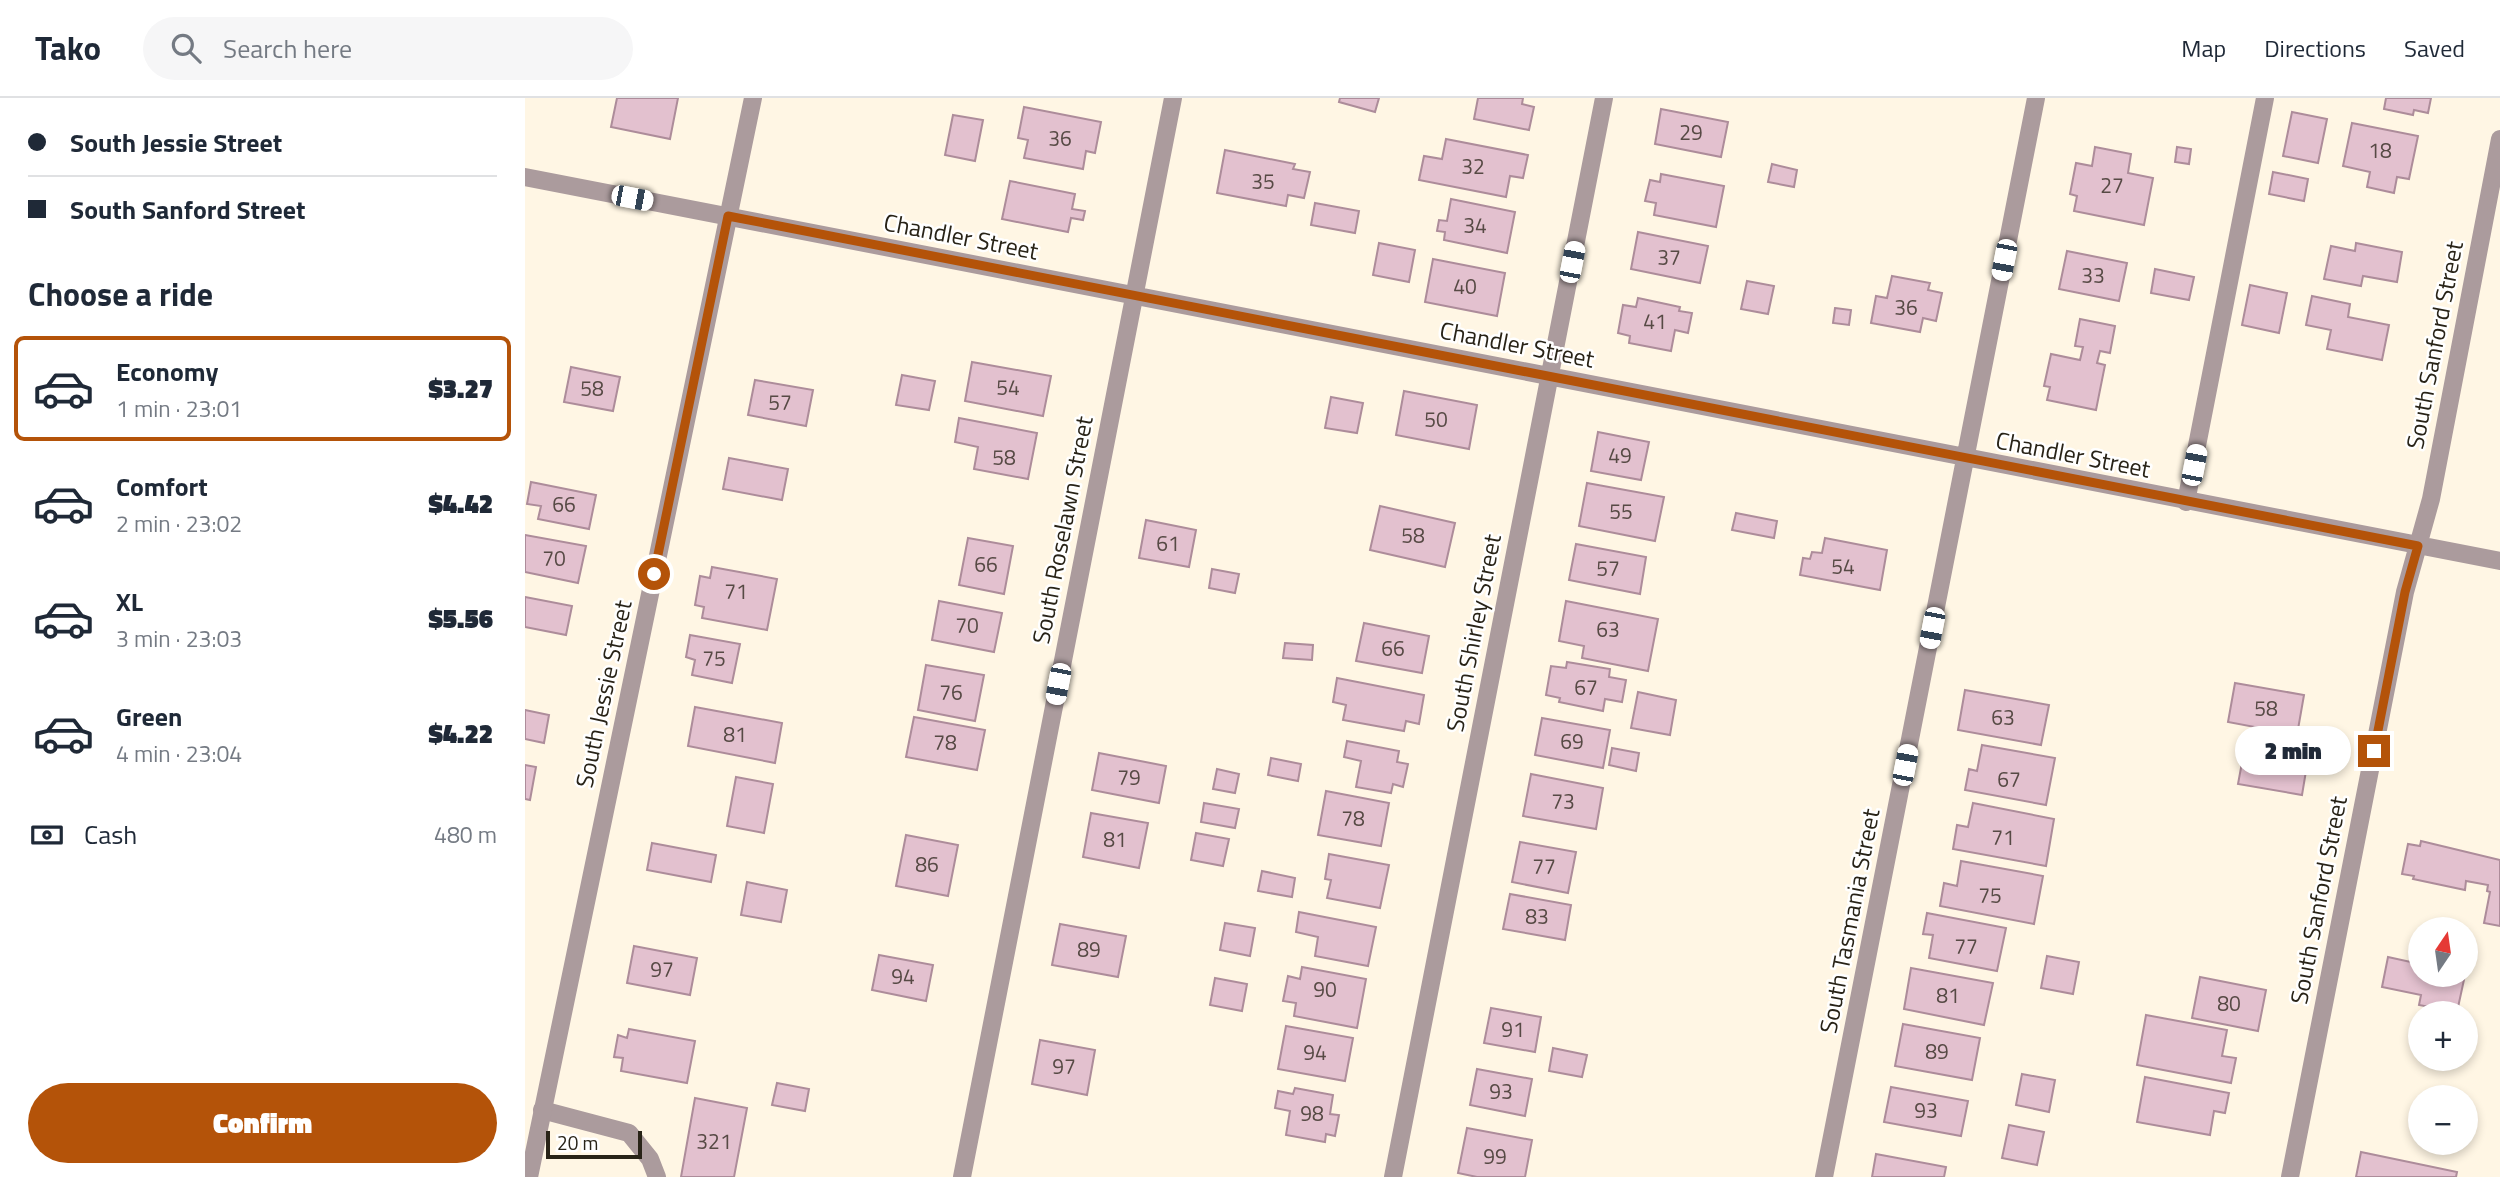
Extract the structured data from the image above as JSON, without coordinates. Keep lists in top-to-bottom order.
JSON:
{
  "streets": {
    "street": [
      "Chandler Street",
      "South Sanford Street",
      "South Roselawn Street",
      "South Shirley Street",
      "South Jessie Street",
      "South Tasmania Street"
    ]
  },
  "crossings": [
    ["Chandler Street", "South Sanford Street"],
    ["Chandler Street", "South Roselawn Street"],
    ["Chandler Street", "South Shirley Street"],
    ["Chandler Street", "South Jessie Street"],
    ["Chandler Street", "South Tasmania Street"]
  ],
  "house_numbers": [
    "29",
    "36",
    "18",
    "32",
    "35",
    "27",
    "34",
    "37",
    "33",
    "40",
    "36",
    "41",
    "54",
    "58",
    "57",
    "50",
    "49",
    "58",
    "66",
    "55",
    "58",
    "61",
    "70",
    "66",
    "54",
    "57",
    "71",
    "70",
    "63",
    "66",
    "75",
    "67",
    "76",
    "58",
    "63",
    "81",
    "69",
    "78",
    "79",
    "67",
    "73",
    "78",
    "71",
    "81",
    "86",
    "77",
    "75",
    "83",
    "77",
    "89",
    "97",
    "94",
    "90",
    "81",
    "80",
    "91",
    "89",
    "94",
    "97",
    "93",
    "93",
    "98",
    "321",
    "99"
  ],
  "scale_bar": "20 m",
  "north": "top",
  "page": {
    "header": "Tako",
    "search": "Search here",
    "nav": ["Map", "Directions", "Saved"],
    "banner": ["South Jessie Street", "South Sanford Street"],
    "heading": "Choose a ride",
    "list": [
      {
        "name": "Economy",
        "note": "1 min · 23:01",
        "value": "$3.27"
      },
      {
        "name": "Comfort",
        "note": "2 min · 23:02",
        "value": "$4.42"
      },
      {
        "name": "XL",
        "note": "3 min · 23:03",
        "value": "$5.56"
      },
      {
        "name": "Green",
        "note": "4 min · 23:04",
        "value": "$4.22"
      }
    ],
    "bubble": "2 min",
    "pay": ["Cash", "480 m"],
    "map_buttons": ["+", "−"],
    "buttons": "Confirm",
    "scale": "20 m"
  }
}
